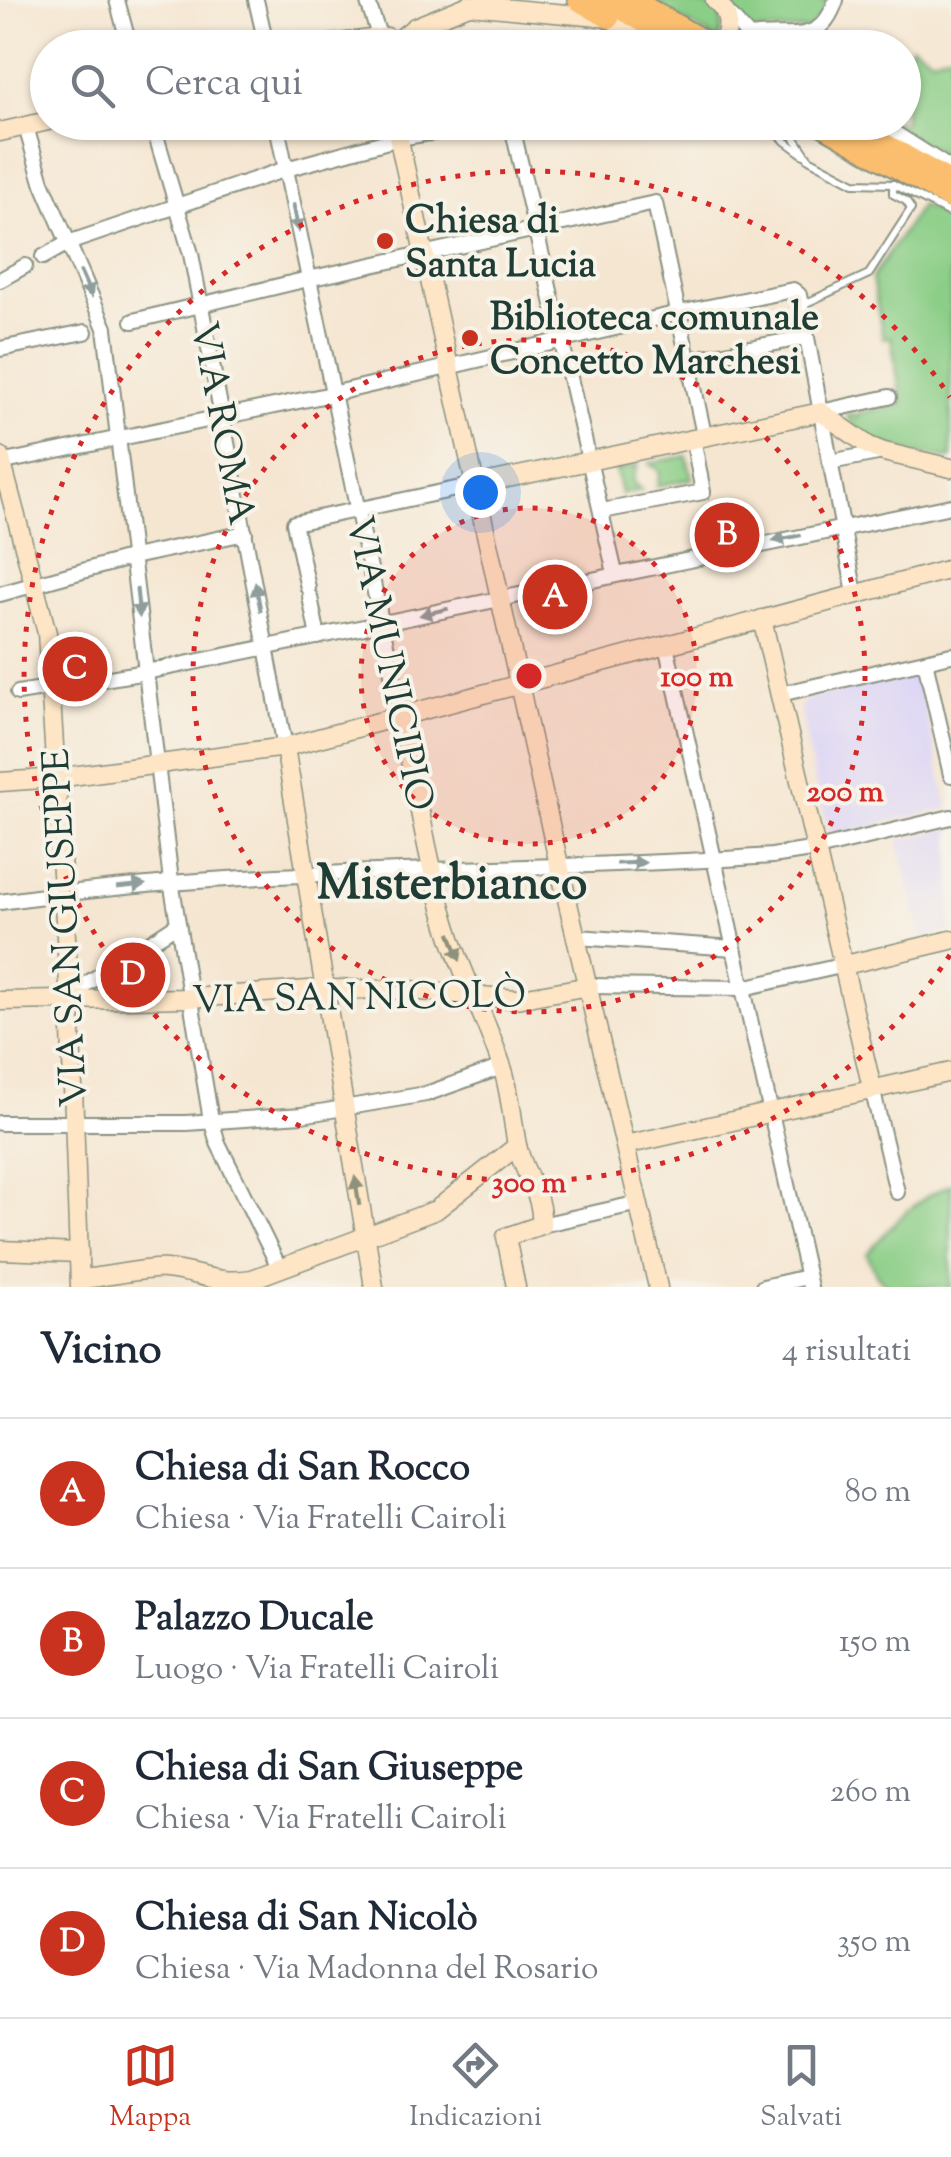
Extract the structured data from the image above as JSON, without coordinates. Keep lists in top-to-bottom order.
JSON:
{
  "streets": {
    "main road": ["VIA MUNICIPIO", "VIA SAN GIUSEPPE", "VIA SAN NICOLÒ"],
    "street": ["VIA ROMA"]
  },
  "crossings": [
    ["VIA MUNICIPIO", "VIA SAN NICOLÒ"],
    ["VIA SAN GIUSEPPE", "VIA SAN NICOLÒ"]
  ],
  "districts": ["Misterbianco"],
  "places": ["Chiesa di Santa Lucia", "Biblioteca comunale Concetto Marchesi"],
  "page": {
    "search": "Cerca qui",
    "pins": [
      "B",
      "A",
      "C",
      "D"
    ],
    "heading": ["Vicino", "4 risultati"],
    "list": [
      {
        "mark": "A",
        "name": "Chiesa di San Rocco",
        "note": "Chiesa · Via Fratelli Cairoli",
        "value": "80 m"
      },
      {
        "mark": "B",
        "name": "Palazzo Ducale",
        "note": "Luogo · Via Fratelli Cairoli",
        "value": "150 m"
      },
      {
        "mark": "C",
        "name": "Chiesa di San Giuseppe",
        "note": "Chiesa · Via Fratelli Cairoli",
        "value": "260 m"
      },
      {
        "mark": "D",
        "name": "Chiesa di San Nicolò",
        "note": "Chiesa · Via Madonna del Rosario",
        "value": "350 m"
      }
    ],
    "nav": ["Mappa", "Indicazioni", "Salvati"]
  },
  "rings": ["100 m", "200 m", "300 m"]
}
